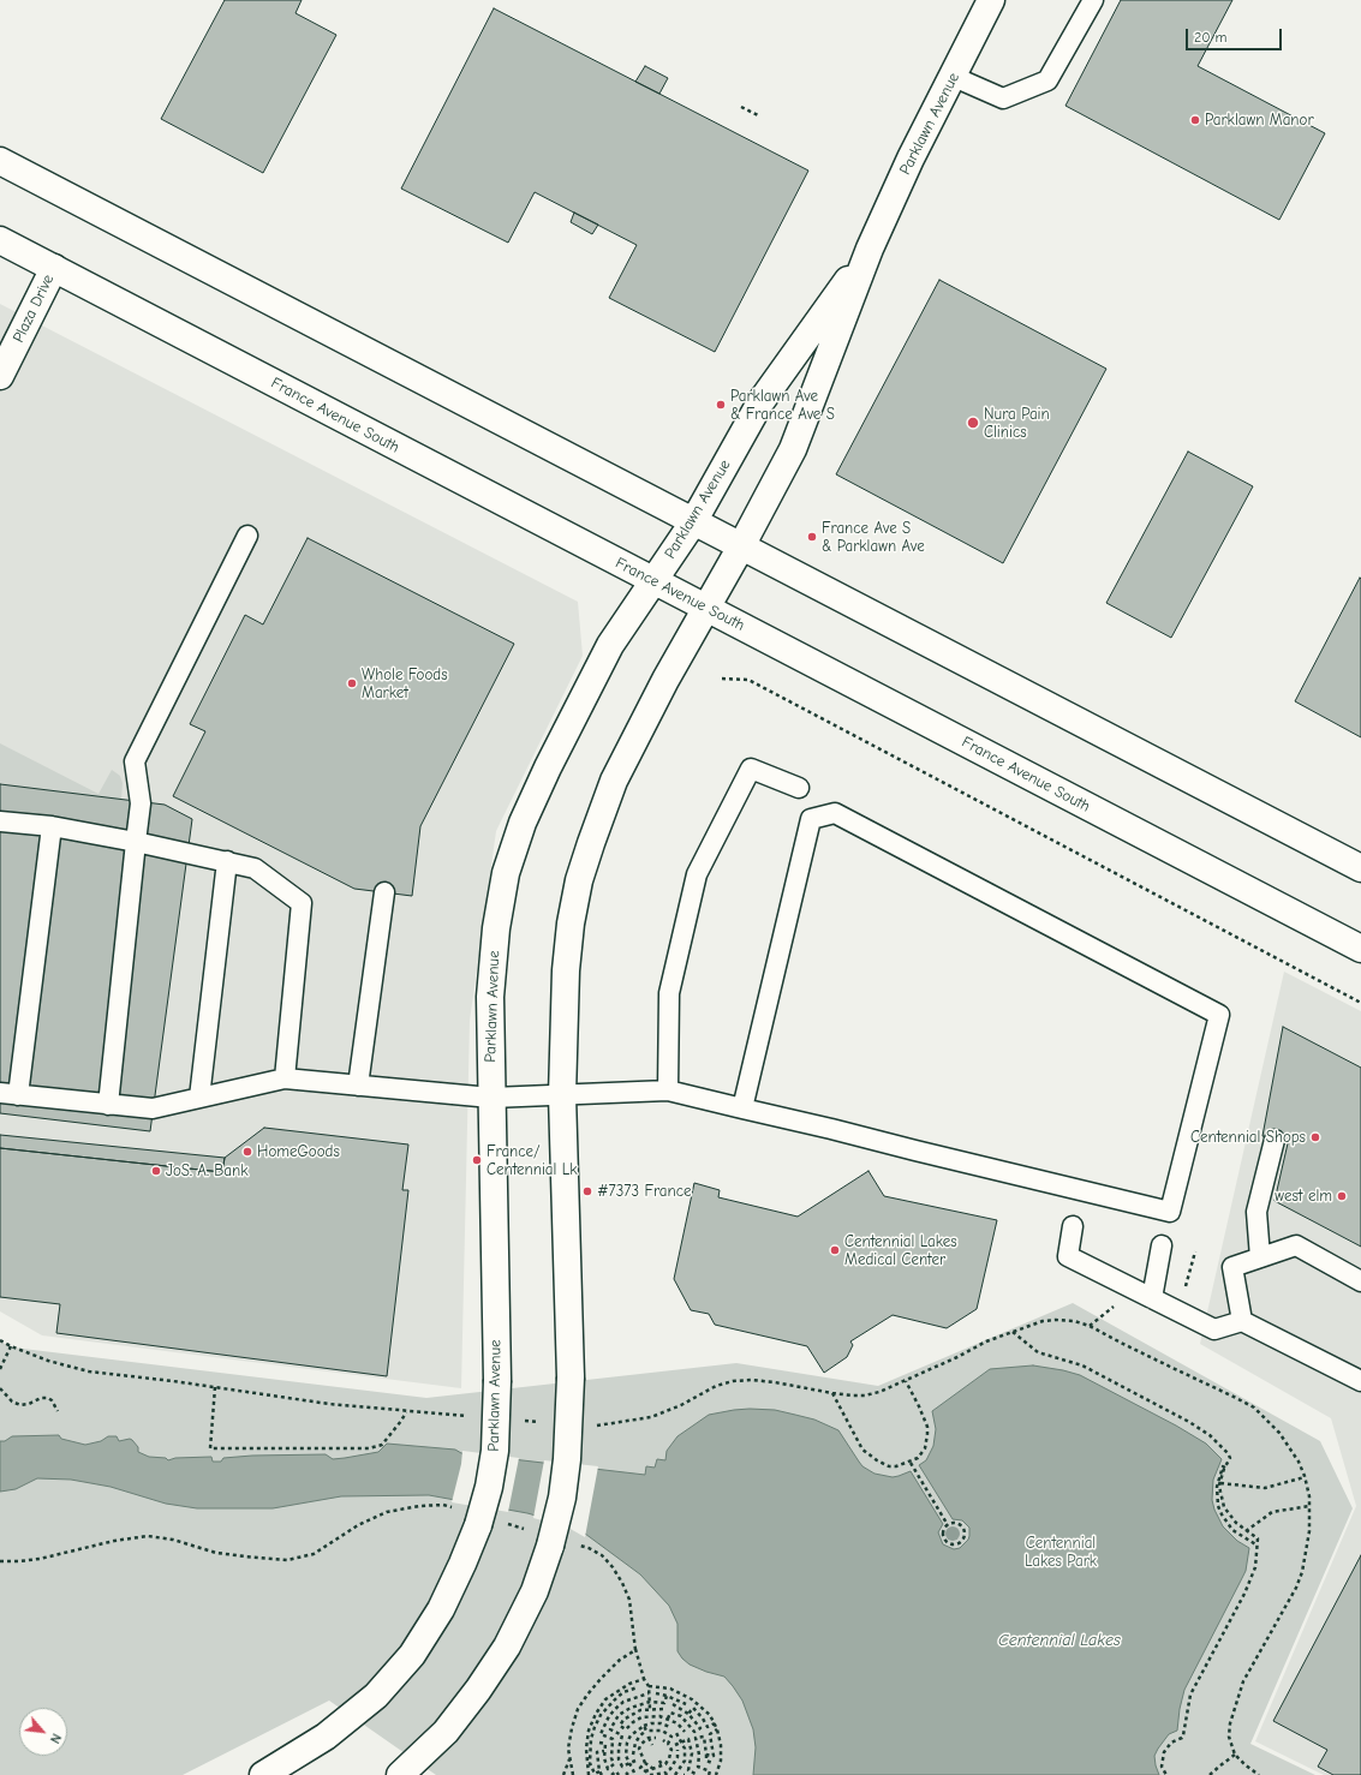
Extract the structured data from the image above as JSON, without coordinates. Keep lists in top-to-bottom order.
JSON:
{
  "streets": {
    "street": ["Parklawn Avenue", "Plaza Drive", "France Avenue South"]
  },
  "crossings": [
    ["Parklawn Avenue", "France Avenue South"],
    ["Plaza Drive", "France Avenue South"]
  ],
  "water": ["Centennial Lakes"],
  "parks": ["Centennial Lakes Park"],
  "places": [
    "Parklawn Manor",
    "Parklawn Ave & France Ave S",
    "Nura Pain Clinics",
    "France Ave S & Parklawn Ave",
    "Whole Foods Market",
    "Centennial Shops",
    "HomeGoods",
    "France/ Centennial Lk",
    "JoS. A. Bank",
    "#7373 France",
    "west elm",
    "Centennial Lakes Medical Center"
  ],
  "scale_bar": "20 m",
  "north": "bottom right"
}
